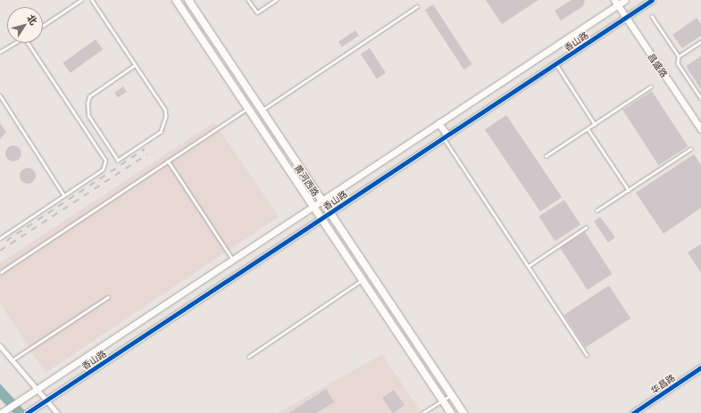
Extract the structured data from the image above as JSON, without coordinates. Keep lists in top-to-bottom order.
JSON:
{
  "streets": {
    "main road": ["黄河西路"],
    "street": ["香山路", "昌盛路", "华昌路"]
  },
  "crossings": [
    ["香山路", "昌盛路"],
    ["香山路", "黄河西路"]
  ],
  "north": "top right"
}
